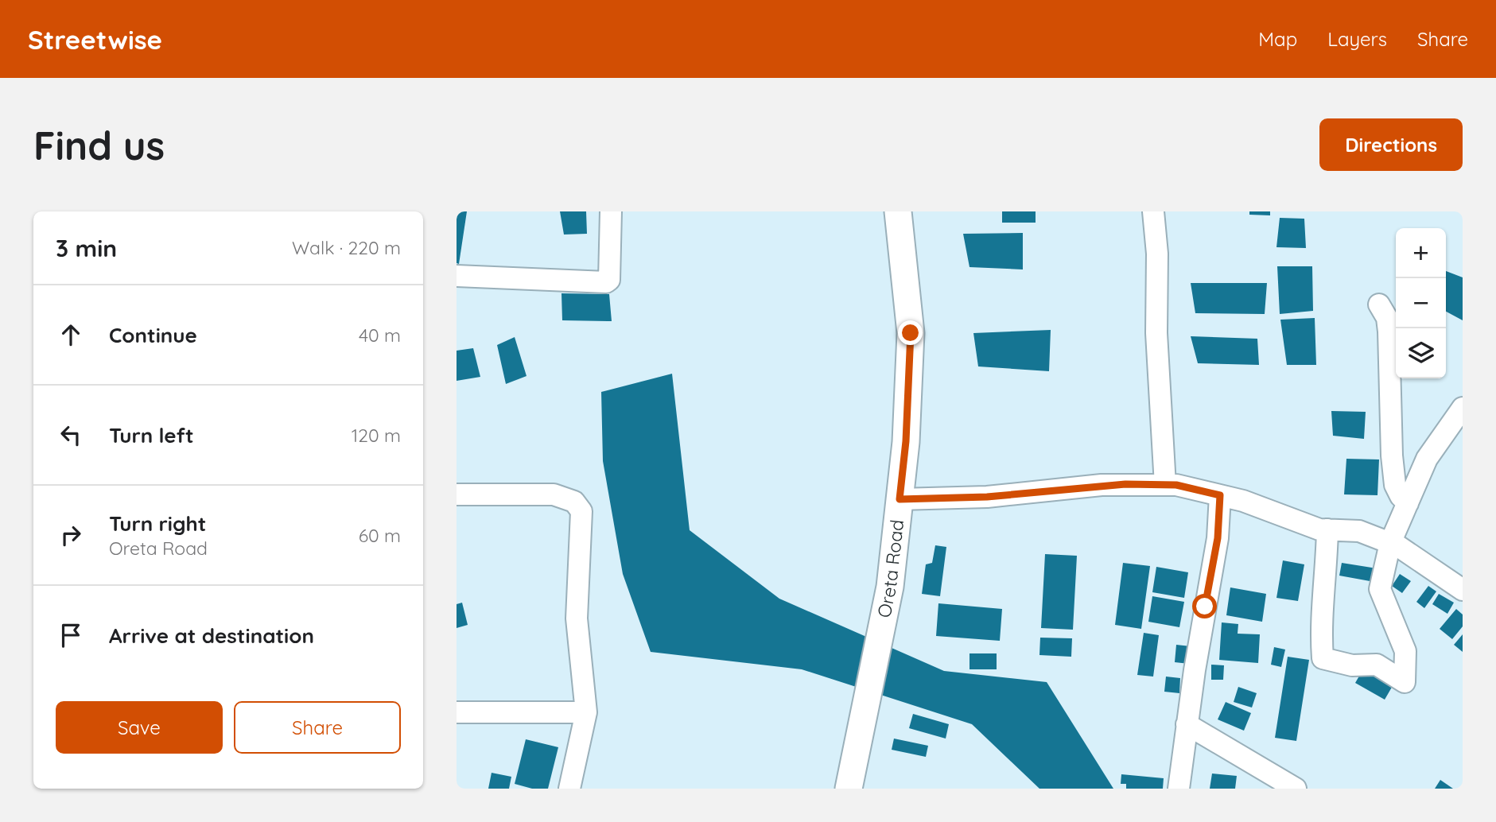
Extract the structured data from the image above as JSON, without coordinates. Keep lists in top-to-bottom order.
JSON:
{
  "streets": {
    "street": ["Oreta Road"]
  },
  "page": {
    "header": "Streetwise",
    "nav": ["Map", "Layers", "Share"],
    "buttons": [
      "Directions",
      ["Save", "Share"]
    ],
    "title": "Find us",
    "heading": ["3 min", "Walk · 220 m"],
    "map_buttons": ["+", "−"],
    "list": [
      ["Continue", "40 m"],
      ["Turn left", "120 m"],
      ["Turn right", "Oreta Road", "60 m"],
      "Arrive at destination"
    ]
  }
}
